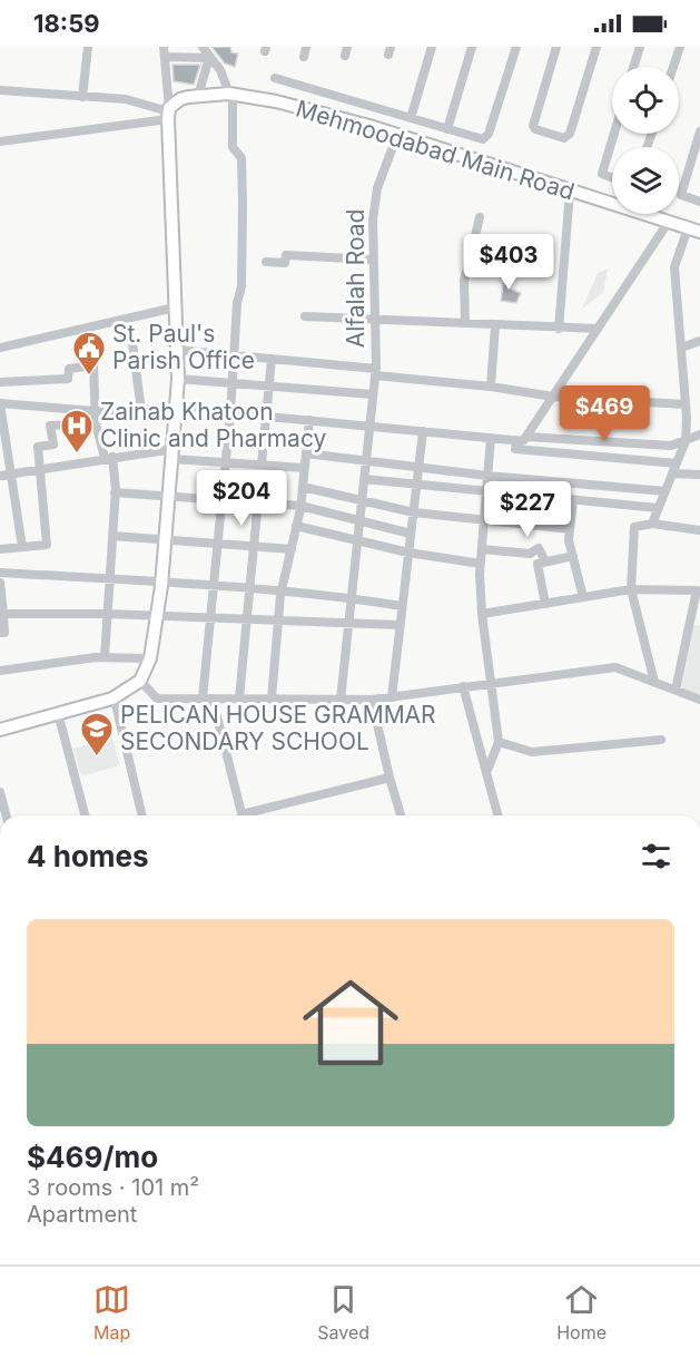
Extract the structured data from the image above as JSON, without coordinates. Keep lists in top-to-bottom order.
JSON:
{
  "streets": {
    "main road": ["Mehmoodabad Main Road"],
    "street": ["Alfalah Road"]
  },
  "crossings": [
    ["Mehmoodabad Main Road", "Alfalah Road"]
  ],
  "places": {
    "public building": ["St. Paul's Parish Office"],
    "hospital": ["Zainab Khatoon Clinic and Pharmacy"],
    "school or university": ["PELICAN HOUSE GRAMMAR SECONDARY SCHOOL"]
  },
  "page": {
    "status": "18:59",
    "price": [
      "$403",
      "$469",
      "$204",
      "$227"
    ],
    "heading": "4 homes",
    "list": [
      {
        "name": "$469/mo",
        "note": "3 rooms · 101 m² · Apartment"
      }
    ],
    "tabs": ["Map", "Saved", "Home"]
  }
}
